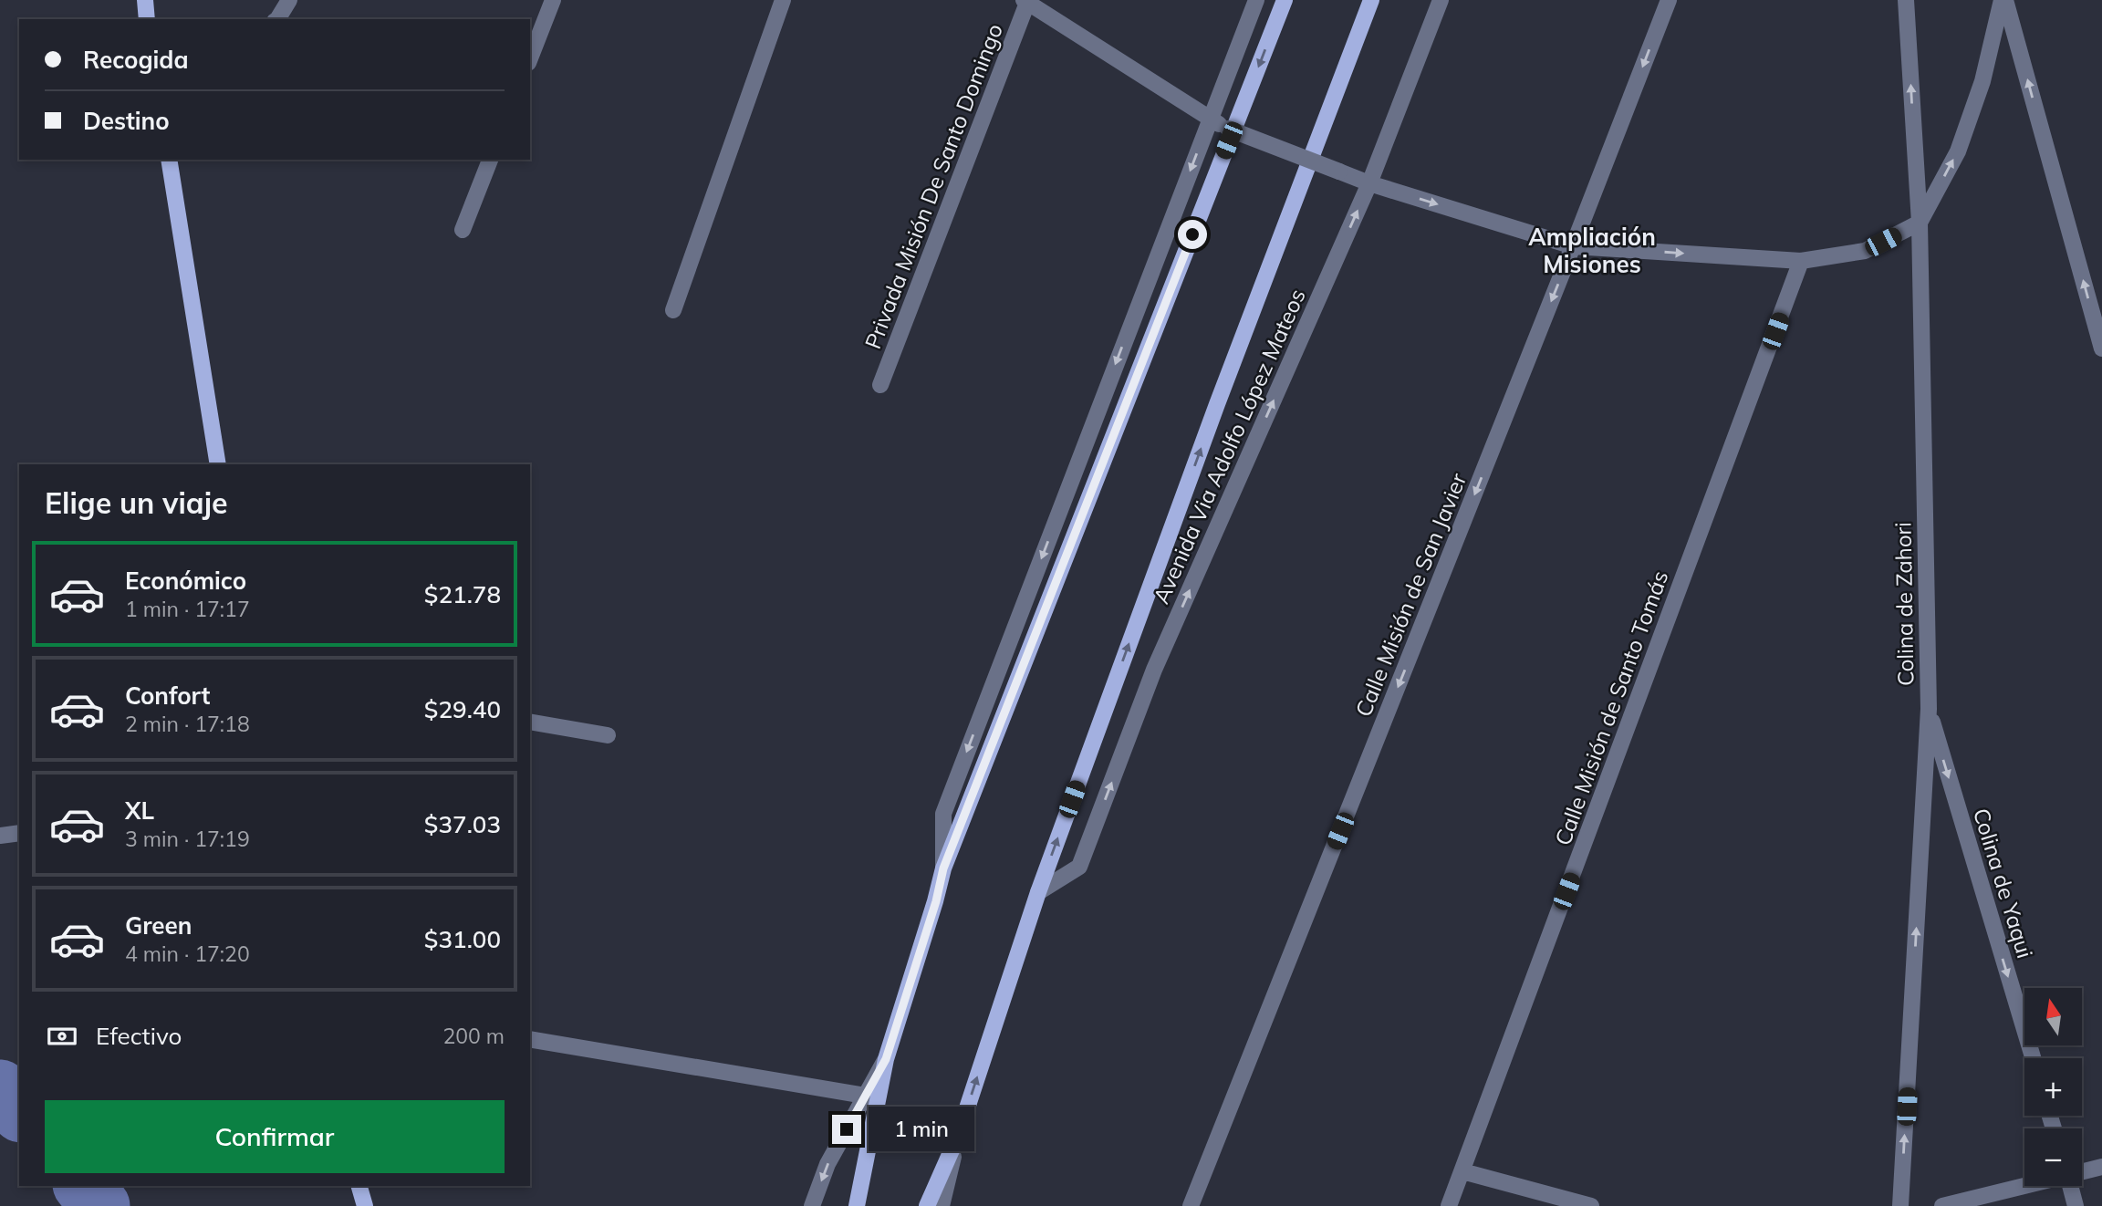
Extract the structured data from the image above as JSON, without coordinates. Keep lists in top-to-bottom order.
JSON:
{
  "streets": {
    "main road": ["Avenida Via Adolfo López Mateos"],
    "street": [
      "Privada Misión De Santo Domingo",
      "Calle Misión de San Javier",
      "Colina de Zahori",
      "Calle Misión de Santo Tomás",
      "Colina de Yaqui"
    ]
  },
  "crossings": [
    ["Colina de Zahori", "Colina de Yaqui"]
  ],
  "one_way": ["Calle Misión de San Javier", "Colina de Yaqui"],
  "districts": ["Ampliación Misiones"],
  "north": "top",
  "page": {
    "banner": ["Recogida", "Destino"],
    "heading": "Elige un viaje",
    "list": [
      {
        "name": "Económico",
        "note": "1 min · 17:17",
        "value": "$21.78"
      },
      {
        "name": "Confort",
        "note": "2 min · 17:18",
        "value": "$29.40"
      },
      {
        "name": "XL",
        "note": "3 min · 17:19",
        "value": "$37.03"
      },
      {
        "name": "Green",
        "note": "4 min · 17:20",
        "value": "$31.00"
      }
    ],
    "map_buttons": ["+", "−"],
    "pay": ["Efectivo", "200 m"],
    "buttons": "Confirmar",
    "bubble": "1 min"
  }
}
